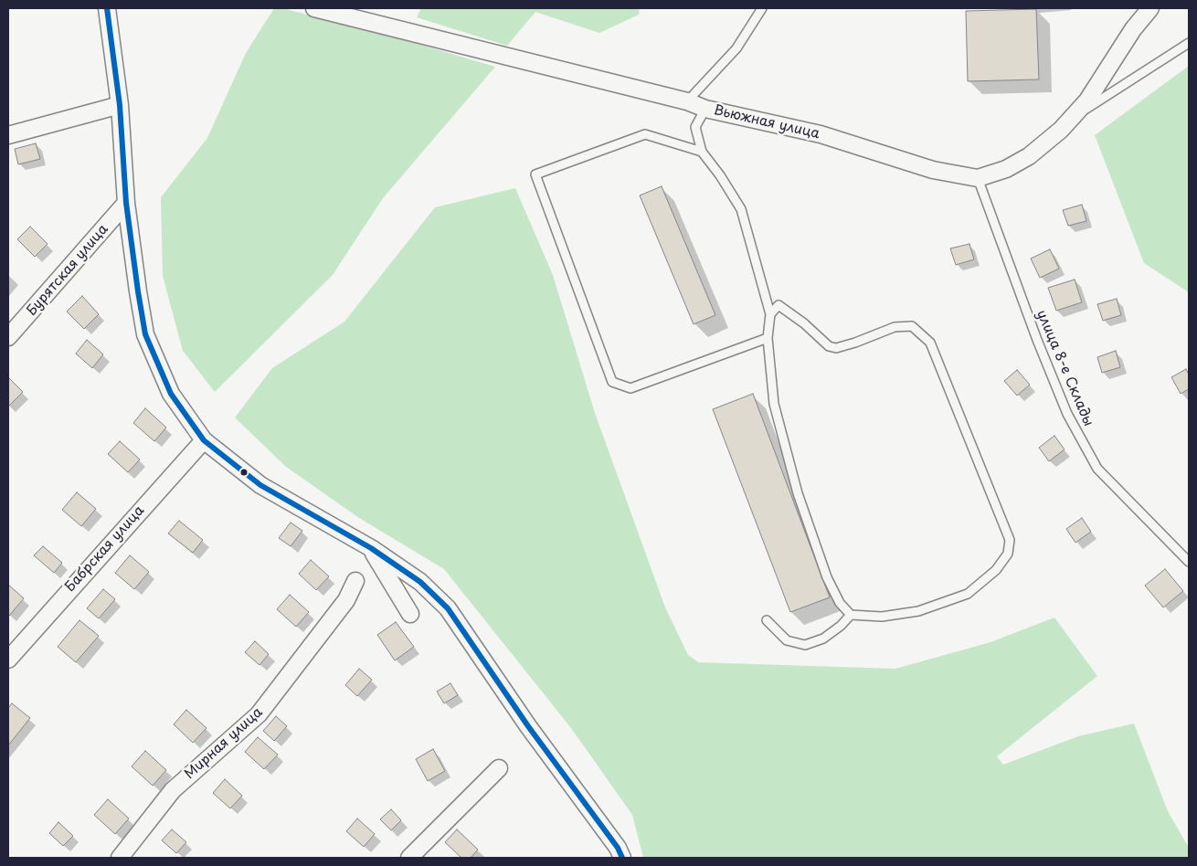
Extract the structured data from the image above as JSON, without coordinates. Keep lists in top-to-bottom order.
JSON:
{
  "streets": {
    "street": [
      "Вьюжная улица",
      "Бурятская улица",
      "Бабрская улица",
      "Мирная улица"
    ],
    "lane": ["улица 8-е Склады"]
  },
  "crossings": [
    ["Вьюжная улица", "улица 8-е Склады"]
  ]
}
